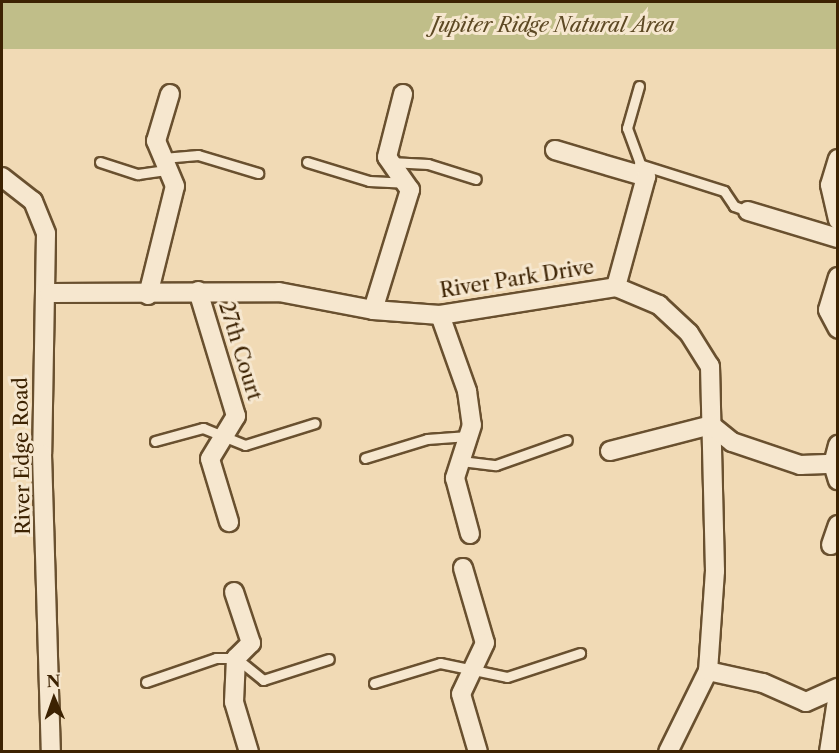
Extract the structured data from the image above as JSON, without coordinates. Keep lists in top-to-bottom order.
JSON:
{
  "streets": {
    "street": ["River Park Drive", "27th Court", "River Edge Road"]
  },
  "crossings": [
    ["River Park Drive", "27th Court"],
    ["River Park Drive", "River Edge Road"]
  ],
  "parks": ["Jupiter Ridge Natural Area"],
  "north": "top"
}
